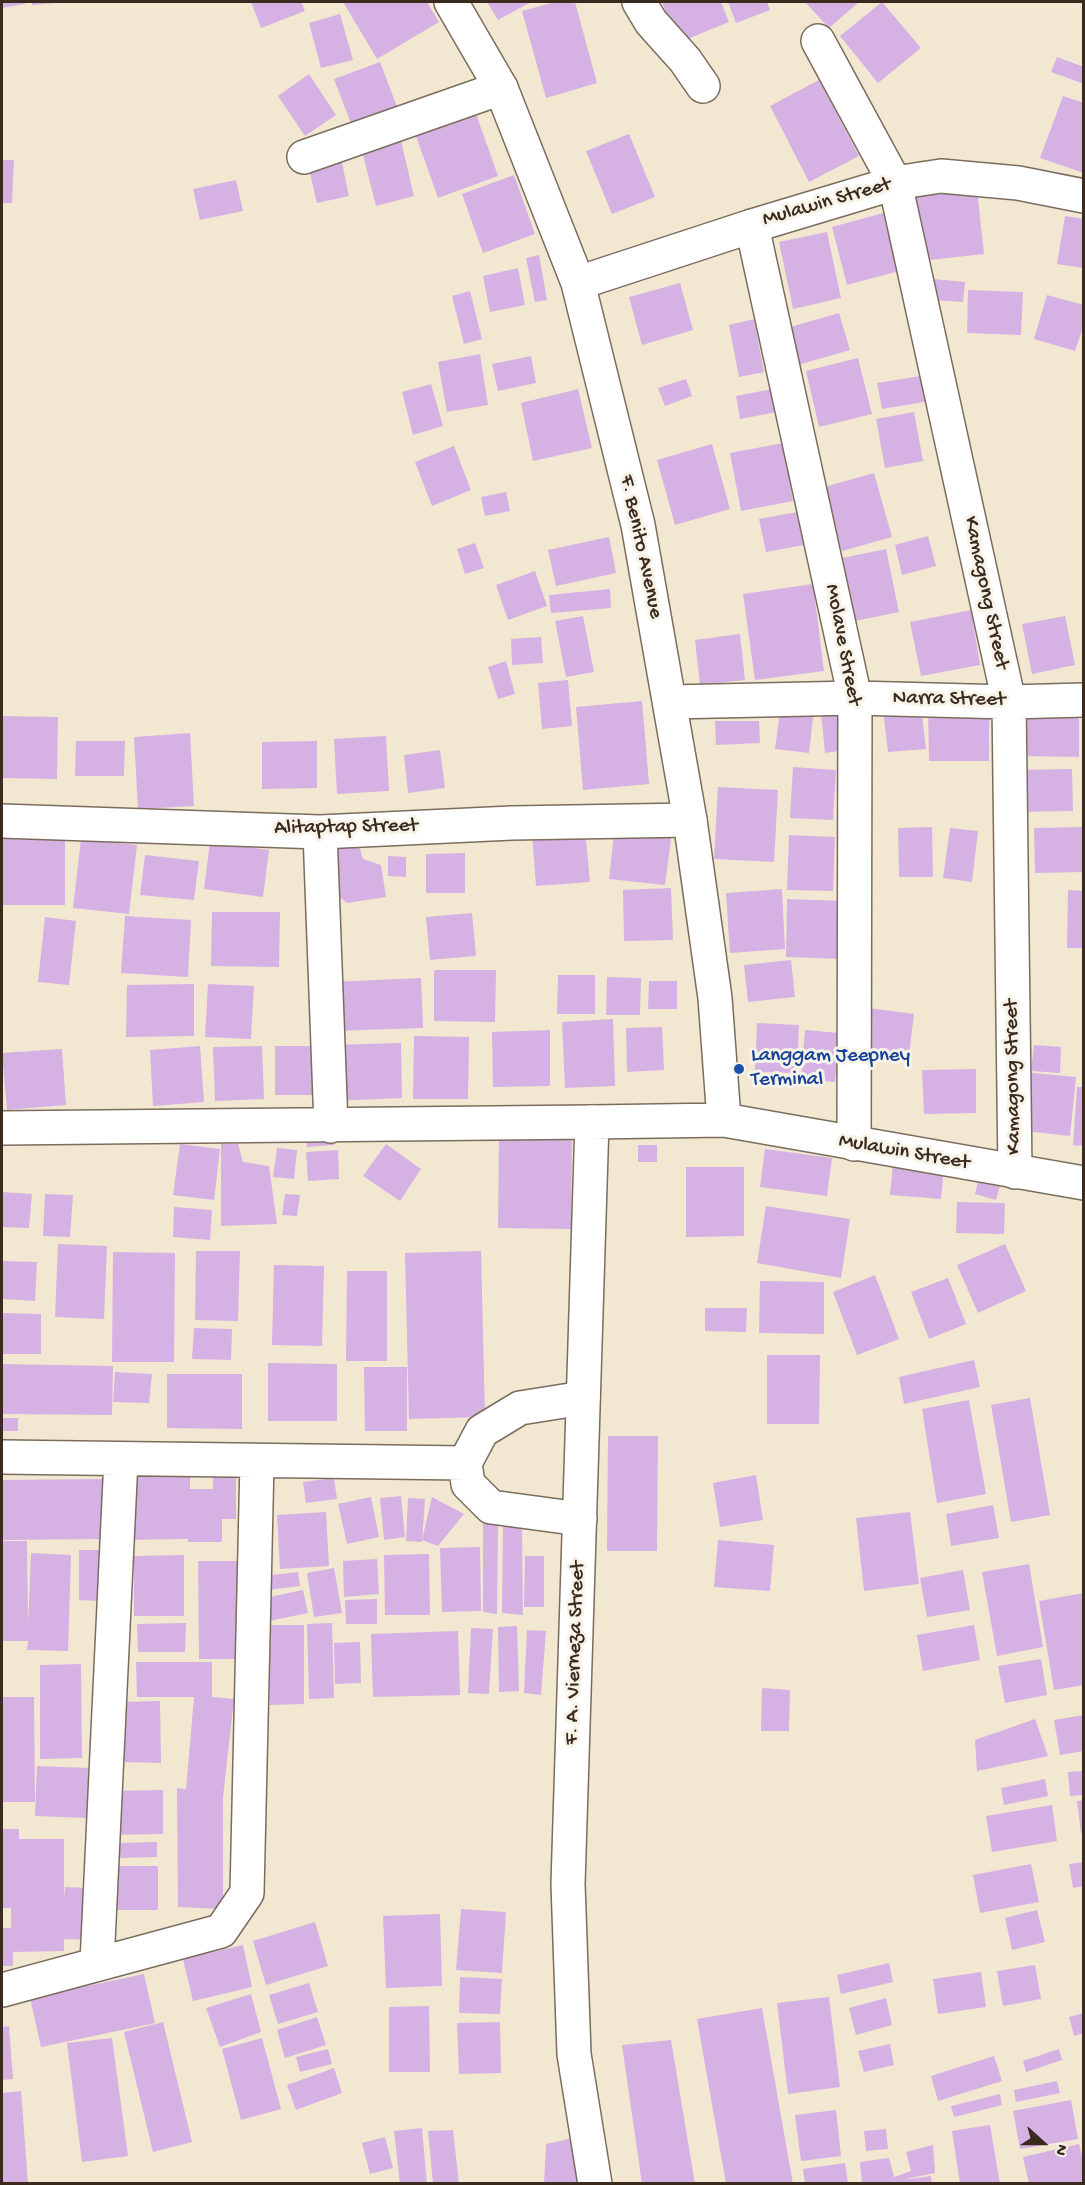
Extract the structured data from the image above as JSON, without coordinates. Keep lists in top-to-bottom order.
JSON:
{
  "streets": {
    "street": [
      "Mulawin Street",
      "F. Benito Avenue",
      "Kamagong Street",
      "Molave Street",
      "Narra Street",
      "Alitaptap Street",
      "F. A. Vierneza Street"
    ]
  },
  "crossings": [
    ["Mulawin Street", "F. Benito Avenue"],
    ["Mulawin Street", "Kamagong Street"],
    ["Mulawin Street", "Molave Street"],
    ["Mulawin Street", "F. A. Vierneza Street"],
    ["F. Benito Avenue", "Narra Street"],
    ["F. Benito Avenue", "Alitaptap Street"],
    ["Kamagong Street", "Narra Street"],
    ["Molave Street", "Narra Street"]
  ],
  "places": ["Langgam Jeepney Terminal"],
  "north": "right"
}
